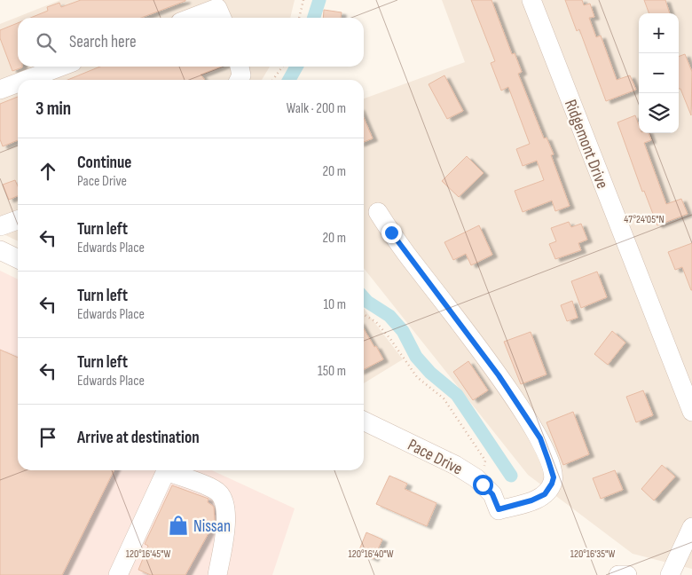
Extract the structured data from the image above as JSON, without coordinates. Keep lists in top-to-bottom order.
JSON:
{
  "streets": {
    "street": ["Ridgemont Drive", "Pace Drive"]
  },
  "places": {
    "shop": ["Nissan"]
  },
  "page": {
    "map_buttons": ["+", "−"],
    "search": "Search here",
    "heading": ["3 min", "Walk · 200 m"],
    "list": [
      ["Continue", "Pace Drive", "20 m"],
      ["Turn left", "Edwards Place", "20 m"],
      ["Turn left", "Edwards Place", "10 m"],
      ["Turn left", "Edwards Place", "150 m"],
      "Arrive at destination"
    ]
  },
  "coordinates": [
    "47°24'05\"N",
    "120°16'45\"W",
    "120°16'40\"W",
    "120°16'35\"W"
  ]
}
